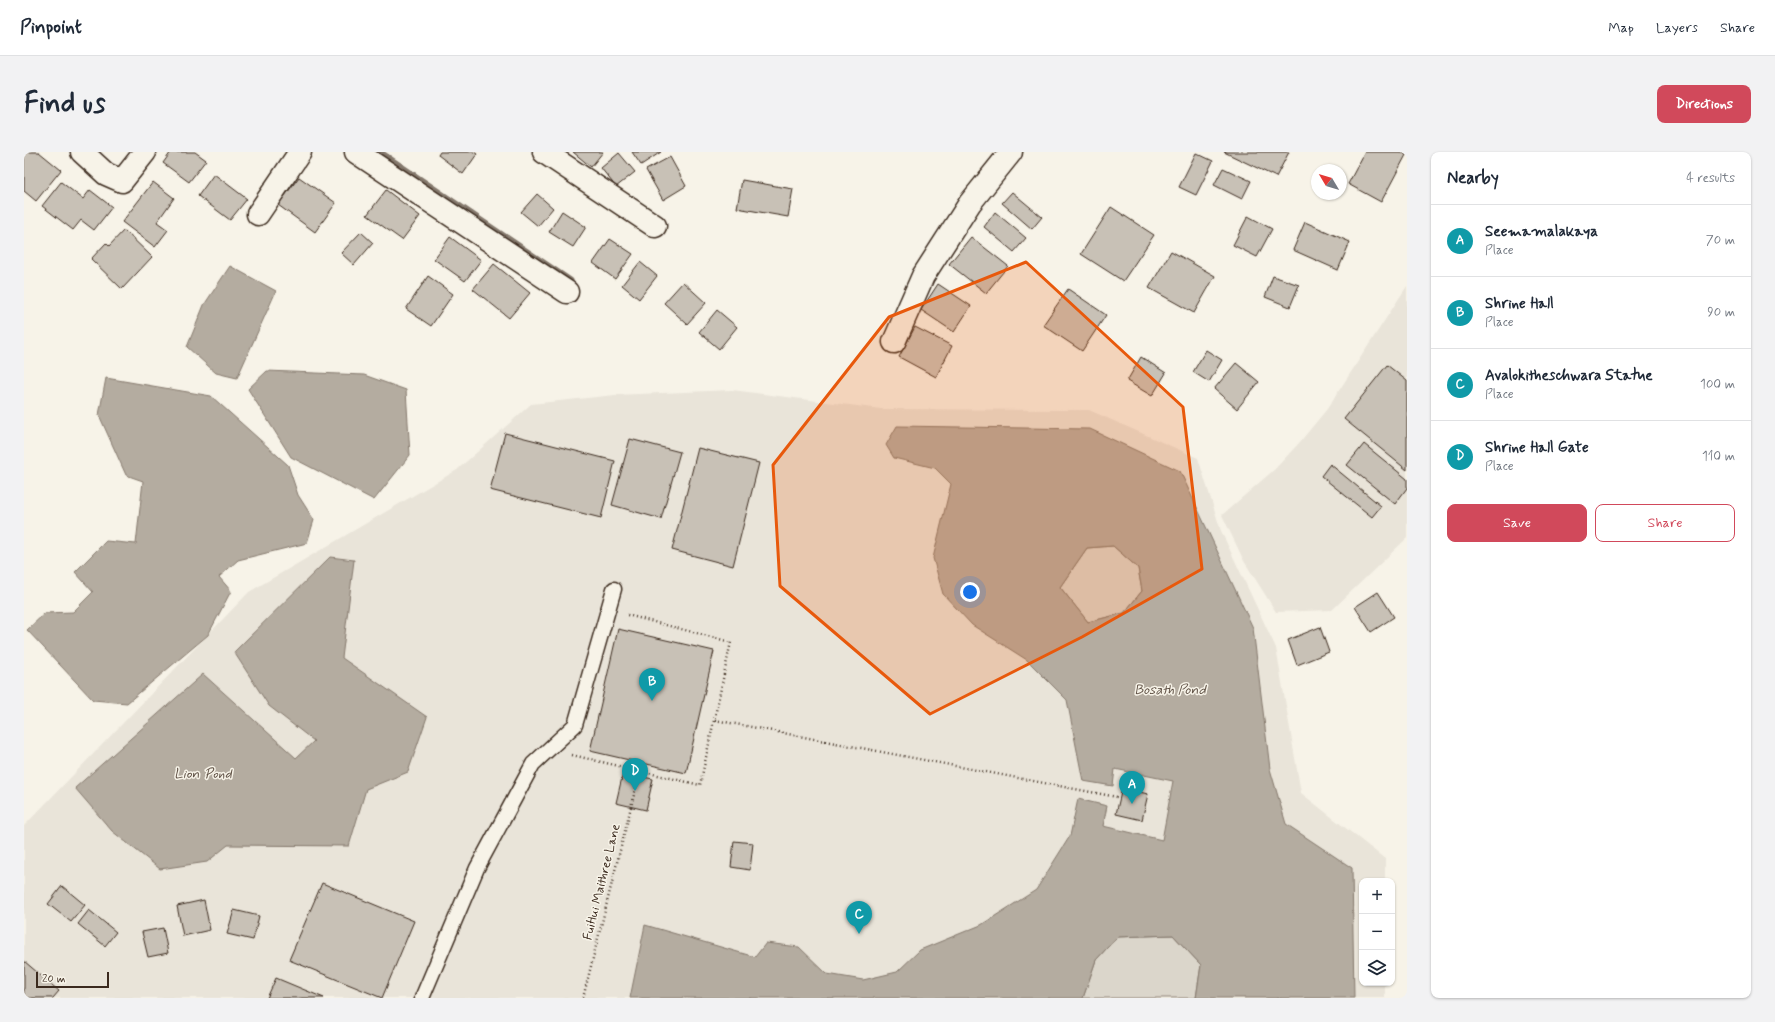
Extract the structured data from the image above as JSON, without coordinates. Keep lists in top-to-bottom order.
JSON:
{
  "streets": {
    "path": ["FuiHui Maithree Lane"]
  },
  "water": ["Bosath Pond", "Lion Pond"],
  "scale_bar": "20 m",
  "north": "top left",
  "page": {
    "header": "Pinpoint",
    "nav": ["Map", "Layers", "Share"],
    "buttons": [
      "Directions",
      ["Save", "Share"]
    ],
    "title": "Find us",
    "heading": ["Nearby", "4 results"],
    "list": [
      {
        "mark": "A",
        "name": "Seemamalakaya",
        "note": "Place",
        "value": "70 m"
      },
      {
        "mark": "B",
        "name": "Shrine Hall",
        "note": "Place",
        "value": "90 m"
      },
      {
        "mark": "C",
        "name": "Avalokitheschwara Statue",
        "note": "Place",
        "value": "100 m"
      },
      {
        "mark": "D",
        "name": "Shrine Hall Gate",
        "note": "Place",
        "value": "110 m"
      }
    ],
    "pins": [
      "B",
      "D",
      "A",
      "C"
    ],
    "map_buttons": ["+", "−"],
    "scale": "20 m"
  }
}
